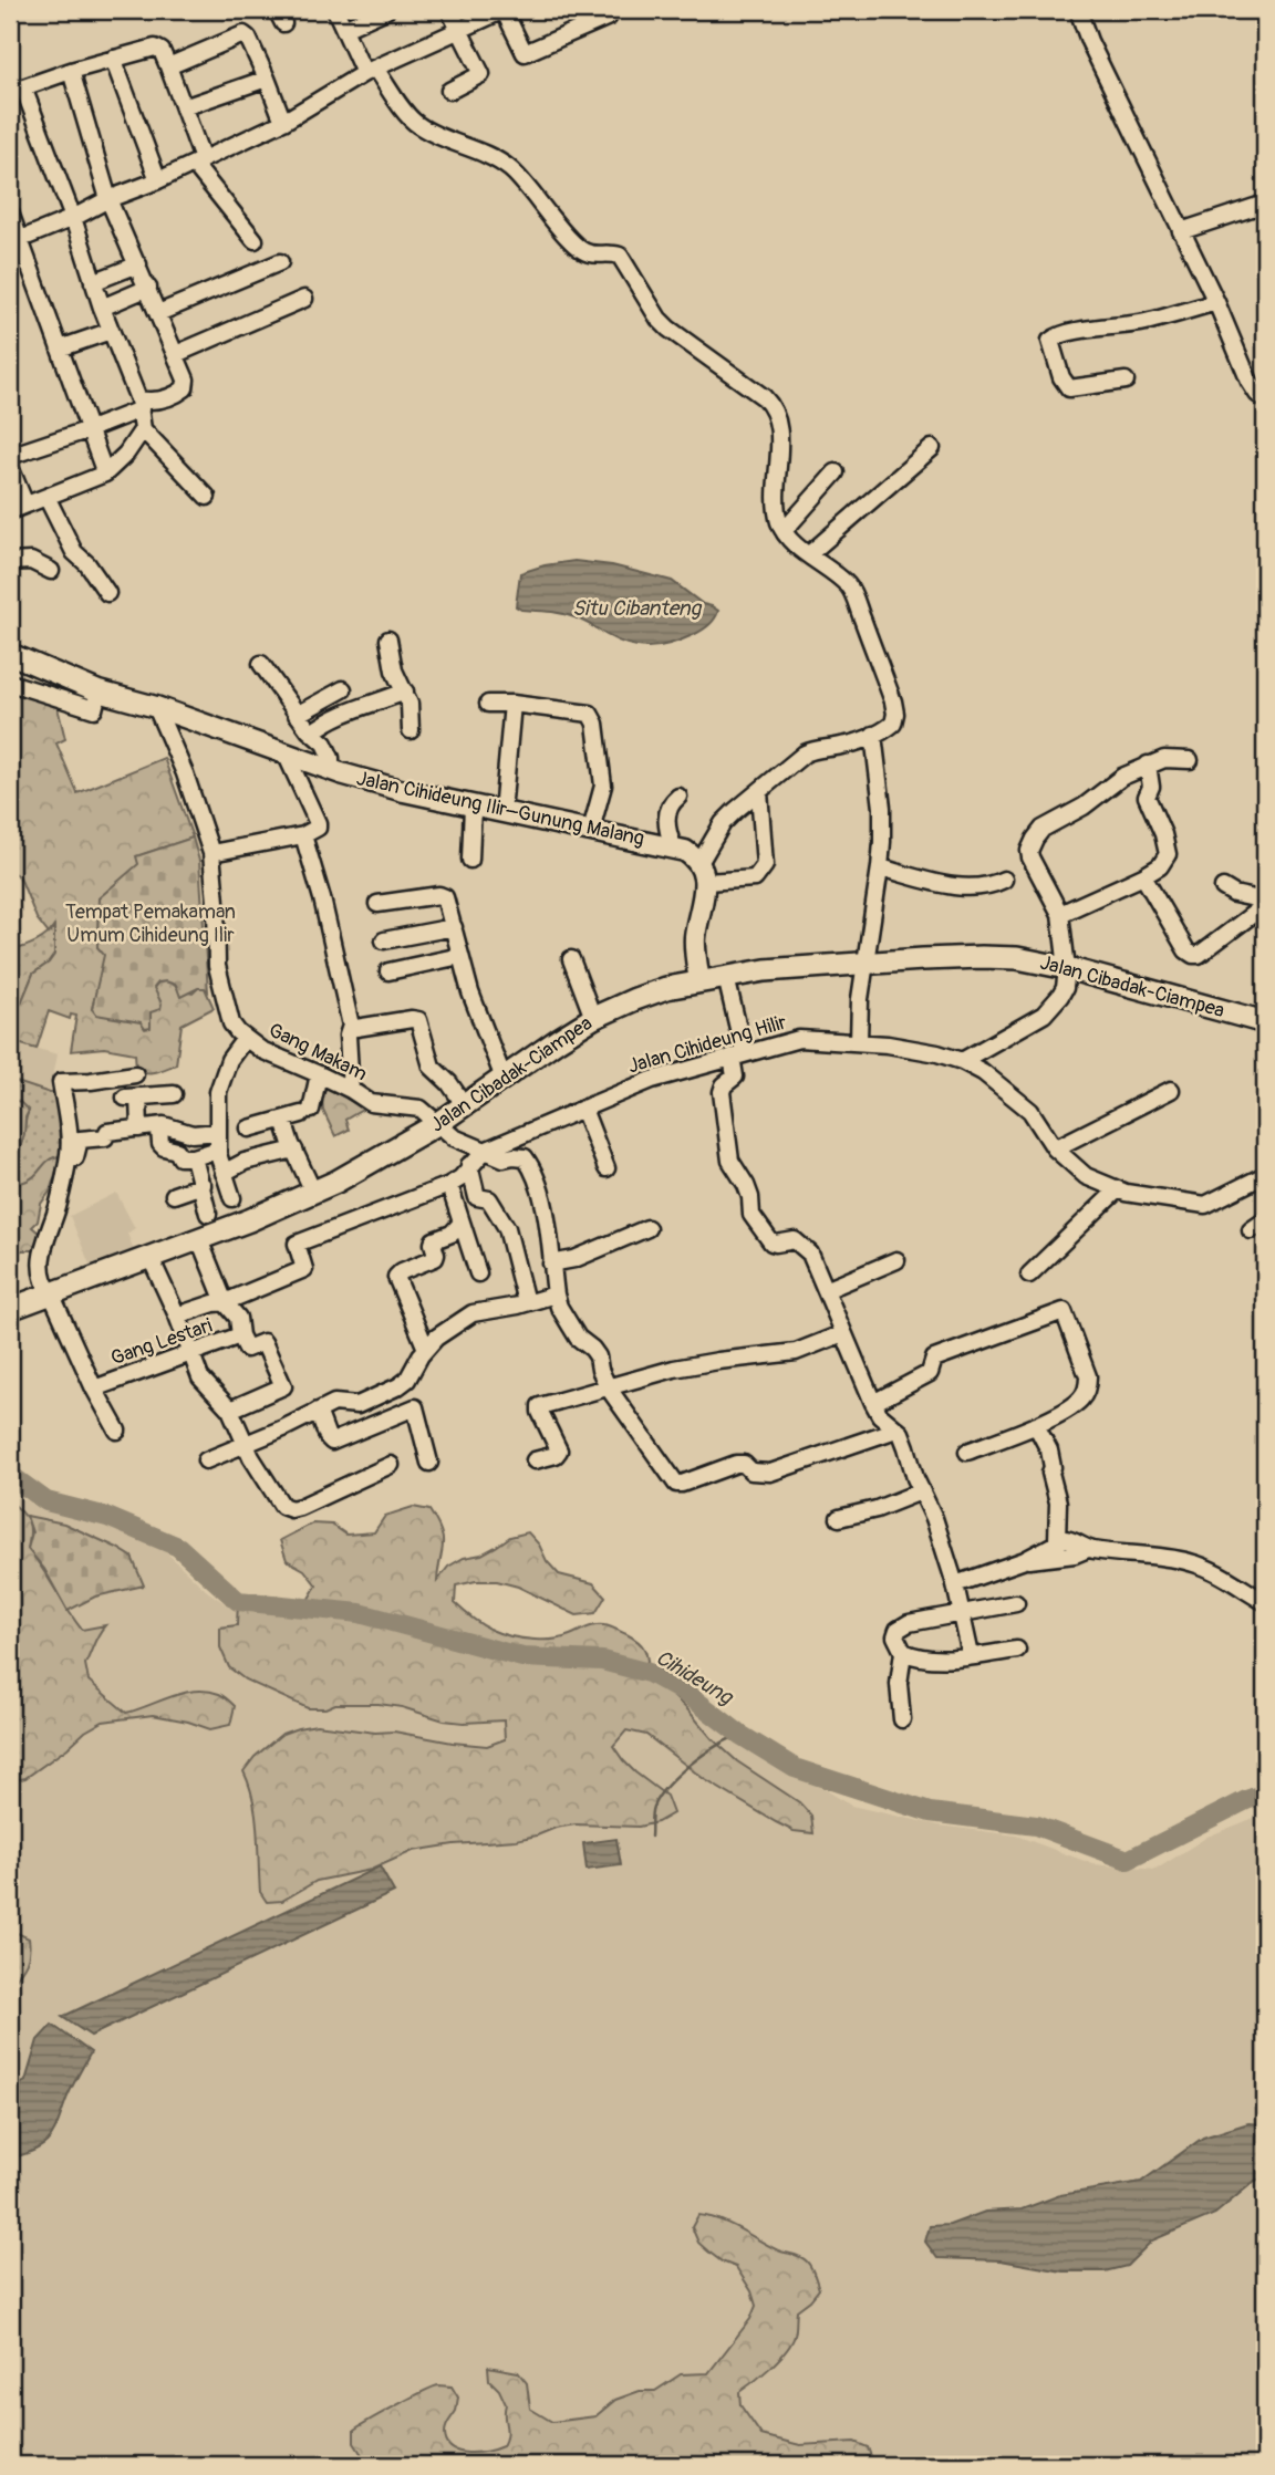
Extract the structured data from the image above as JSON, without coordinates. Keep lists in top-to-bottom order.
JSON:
{
  "streets": {
    "highway": ["Jalan Cibadak-Ciampea"],
    "main road": ["Jalan Cihideung Ilir–Gunung Malang"],
    "street": ["Jalan Cihideung Hilir", "Gang Makam", "Gang Lestari"]
  },
  "crossings": [
    ["Jalan Cihideung Ilir–Gunung Malang", "Gang Makam"],
    ["Jalan Cibadak-Ciampea", "Gang Makam"],
    ["Jalan Cibadak-Ciampea", "Gang Lestari"]
  ],
  "water": ["Situ Cibanteng", "Cihideung"],
  "parks": ["Tempat Pemakaman Umum Cihideung Ilir"]
}
